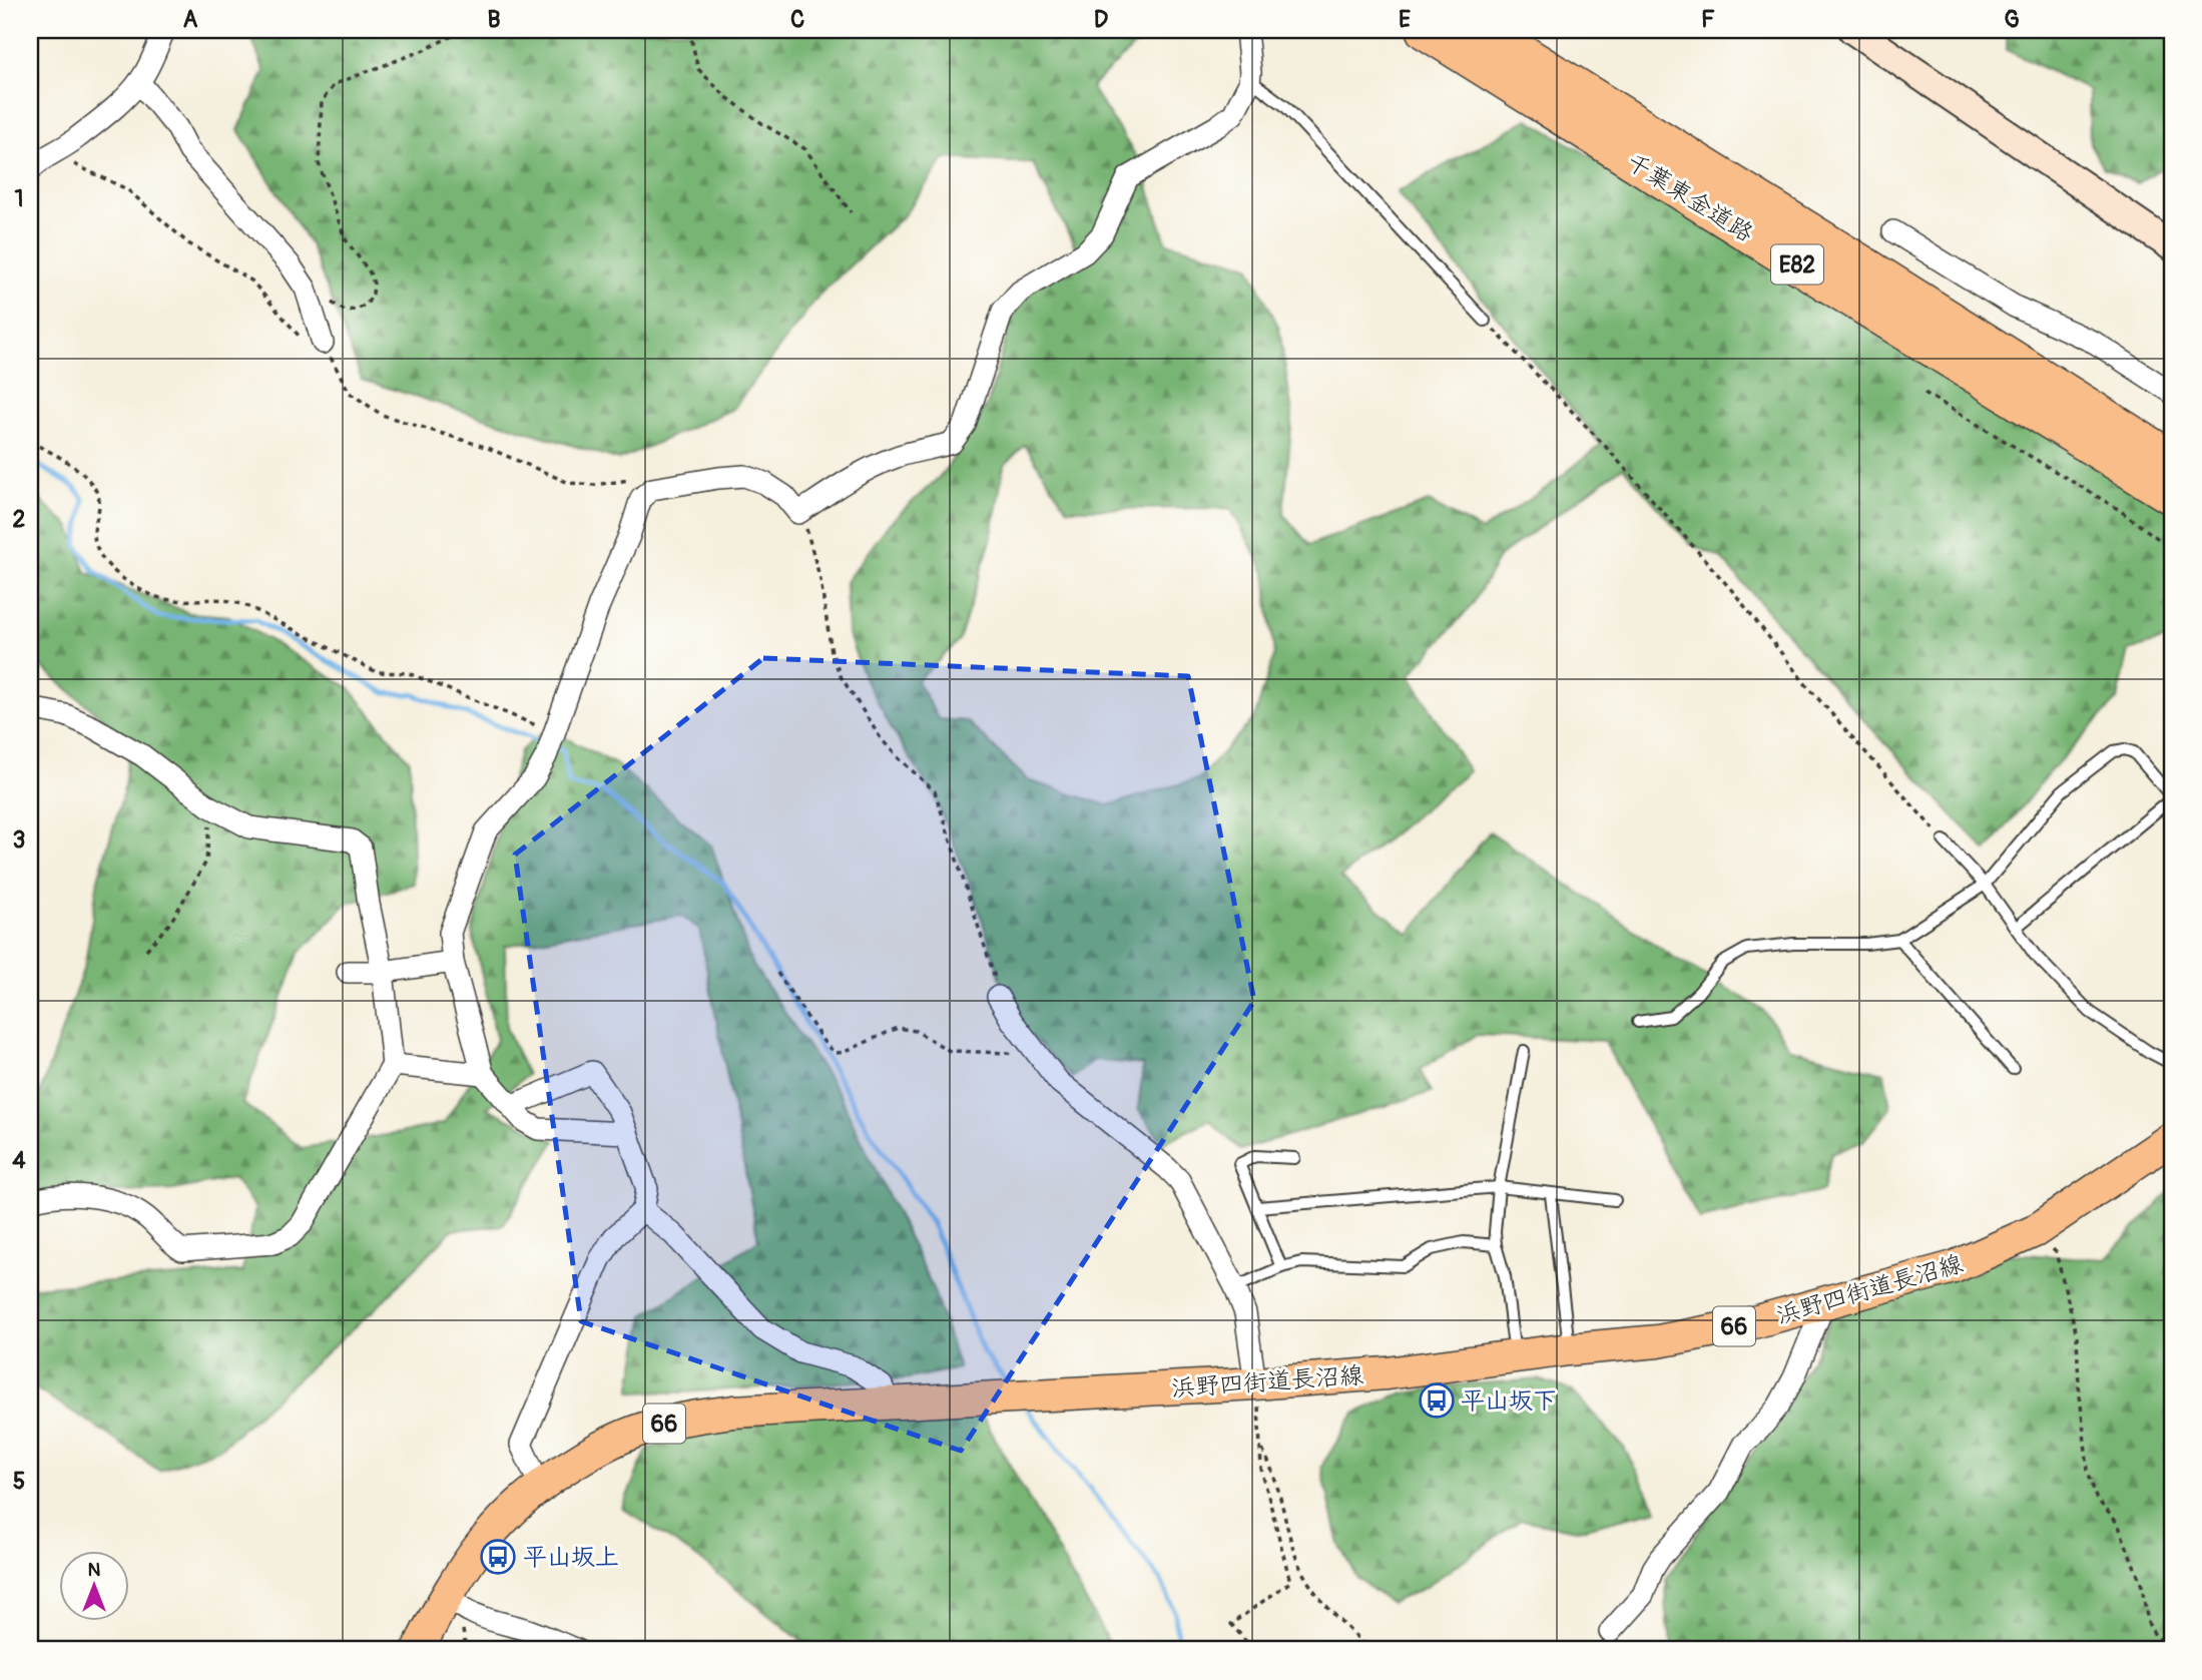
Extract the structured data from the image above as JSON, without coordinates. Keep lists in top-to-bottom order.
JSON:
{
  "streets": {
    "highway": ["千葉東金道路", "E82"],
    "main road": ["浜野四街道長沼線", "66"]
  },
  "places": {
    "bus stop": ["平山坂下", "平山坂上"]
  },
  "north": "top",
  "grid": {
    "columns": [
      "A",
      "B",
      "C",
      "D",
      "E",
      "F",
      "G"
    ],
    "rows": [
      "1",
      "2",
      "3",
      "4",
      "5"
    ]
  }
}
